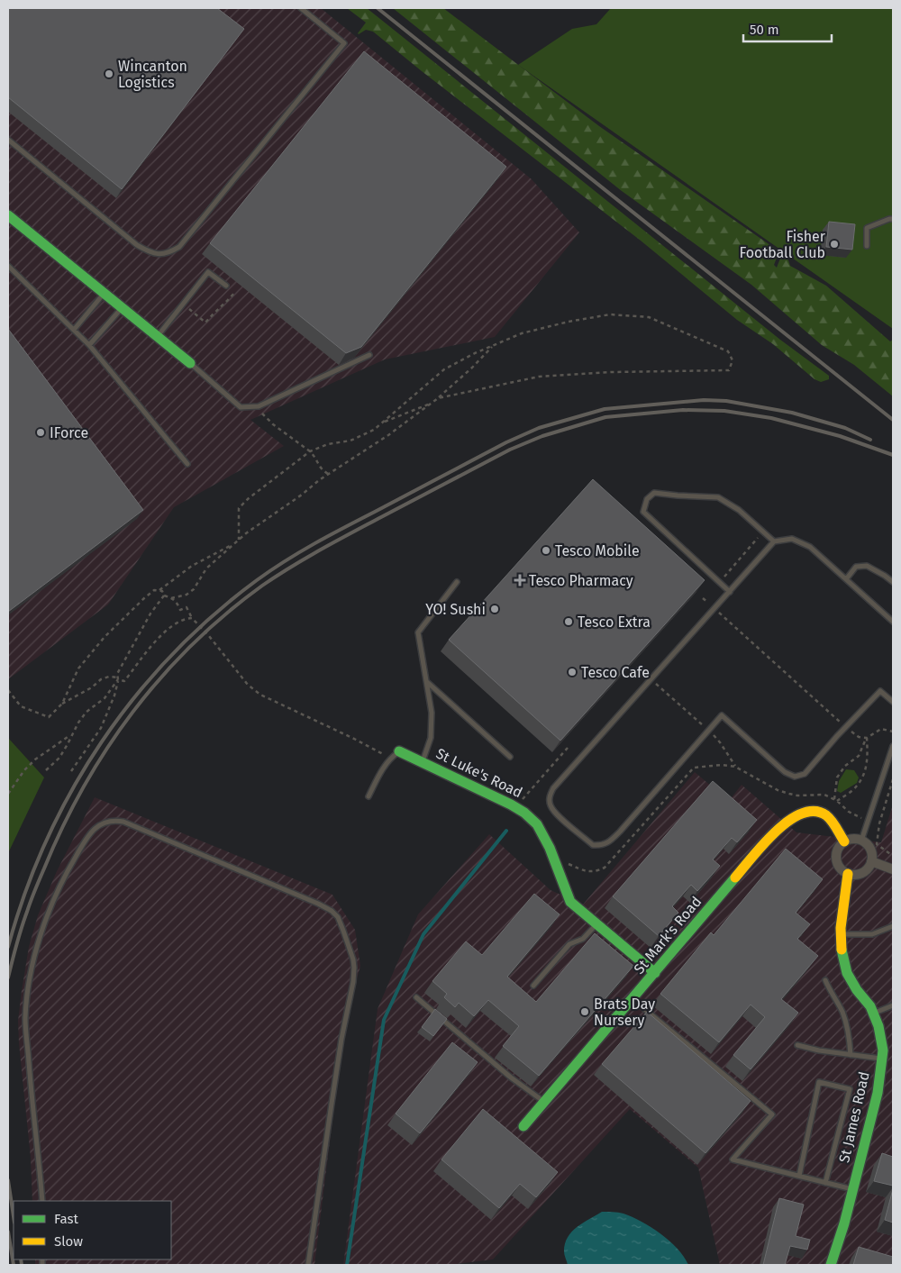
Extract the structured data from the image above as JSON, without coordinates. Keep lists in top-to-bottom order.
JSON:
{
  "streets": {
    "street": ["St Luke's Road", "St Mark's Road", "St James Road"]
  },
  "crossings": [
    ["St Luke's Road", "St Mark's Road"],
    ["St Mark's Road", "St James Road"]
  ],
  "places": {
    "other": [
      "Wincanton Logistics",
      "Fisher Football Club",
      "IForce",
      "Tesco Mobile",
      "YO! Sushi",
      "Tesco Extra",
      "Tesco Cafe",
      "Brats Day Nursery"
    ],
    "health": ["Tesco Pharmacy"]
  },
  "legend": ["Fast", "Slow"],
  "scale_bar": "50 m"
}
